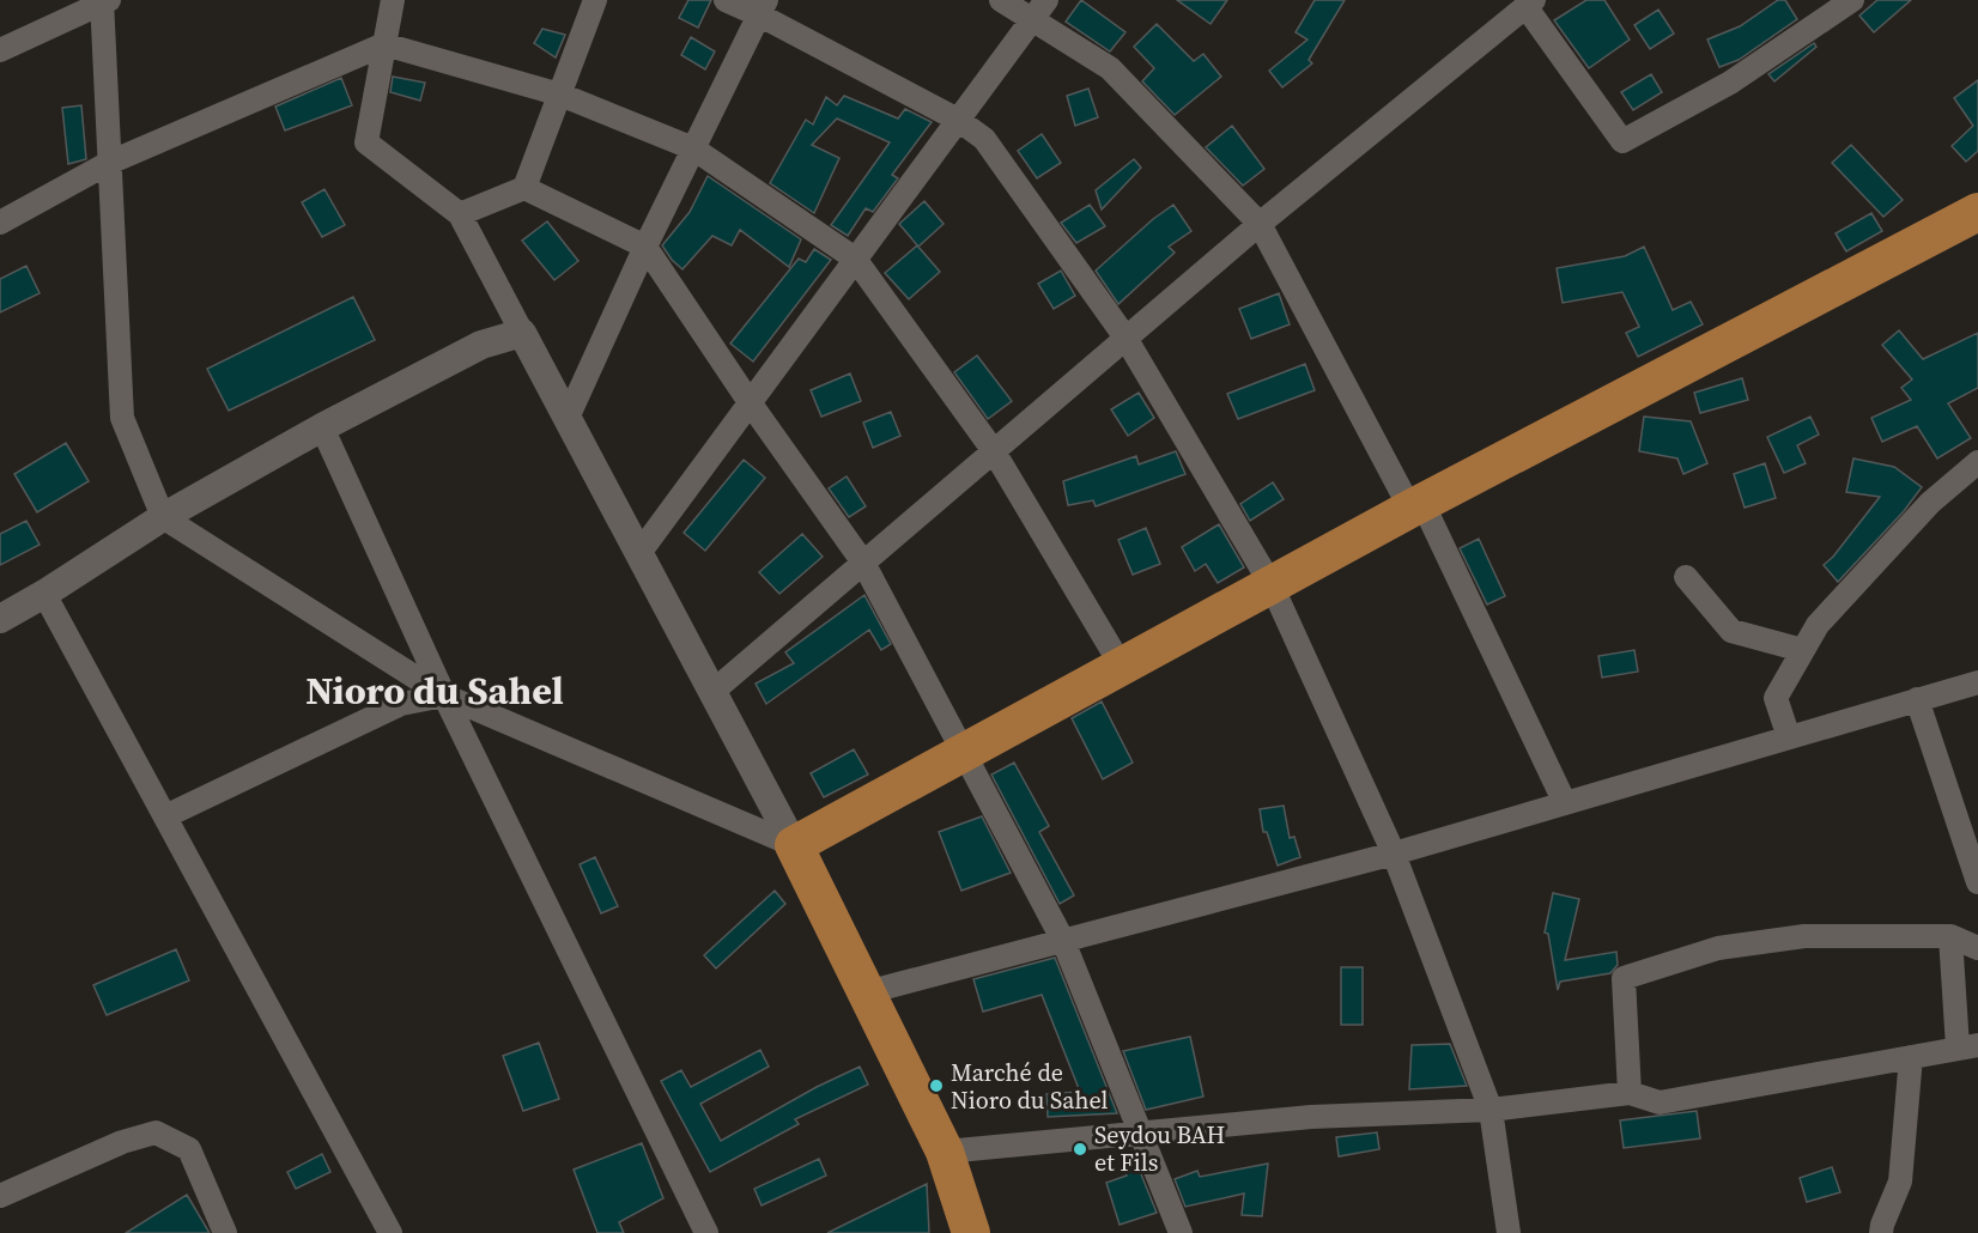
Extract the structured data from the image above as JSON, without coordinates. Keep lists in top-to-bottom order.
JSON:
{
  "districts": ["Nioro du Sahel"],
  "places": ["Marché de Nioro du Sahel", "Seydou BAH et Fils"]
}
